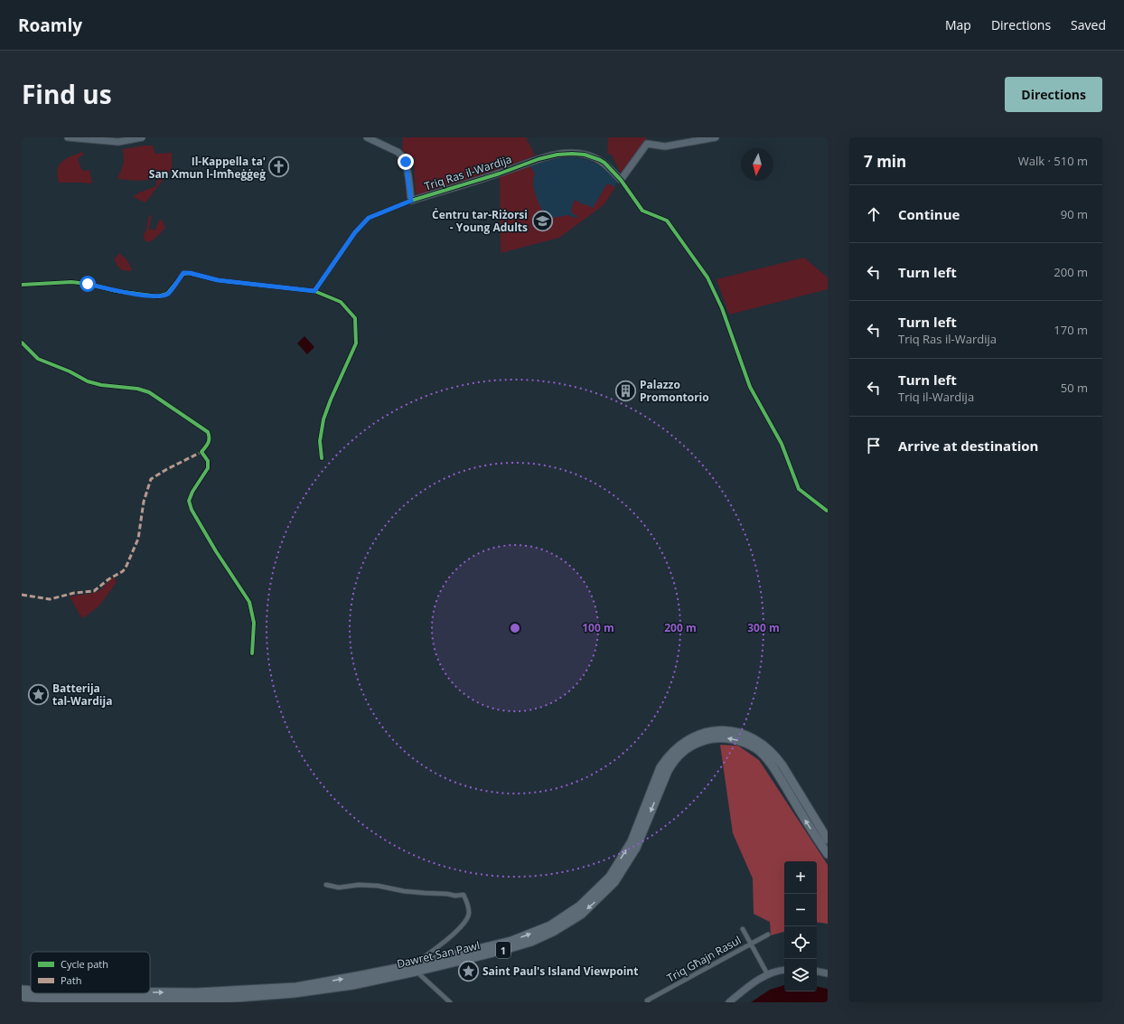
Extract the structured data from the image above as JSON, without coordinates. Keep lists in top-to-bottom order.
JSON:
{
  "streets": {
    "highway": ["1", "Dawret San Pawl"],
    "street": ["Triq Ras il-Wardija", "Triq Għajn Rasul"]
  },
  "places": {
    "church": ["Il-Kappella ta' San Xmun l-Imħeġġeġ"],
    "school or university": ["Ċentru tar-Riżorsi - Young Adults"],
    "building": ["Palazzo Promontorio"],
    "place": ["Batterija tal-Wardija", "Saint Paul's Island Viewpoint"]
  },
  "legend": ["Cycle path", "Path"],
  "north": "bottom",
  "page": {
    "header": "Roamly",
    "nav": ["Map", "Directions", "Saved"],
    "title": "Find us",
    "buttons": "Directions",
    "heading": ["7 min", "Walk · 510 m"],
    "list": [
      ["Continue", "90 m"],
      ["Turn left", "200 m"],
      ["Turn left", "Triq Ras il-Wardija", "170 m"],
      ["Turn left", "Triq il-Wardija", "50 m"],
      "Arrive at destination"
    ],
    "map_buttons": ["+", "−"]
  },
  "rings": ["100 m", "200 m", "300 m"]
}
